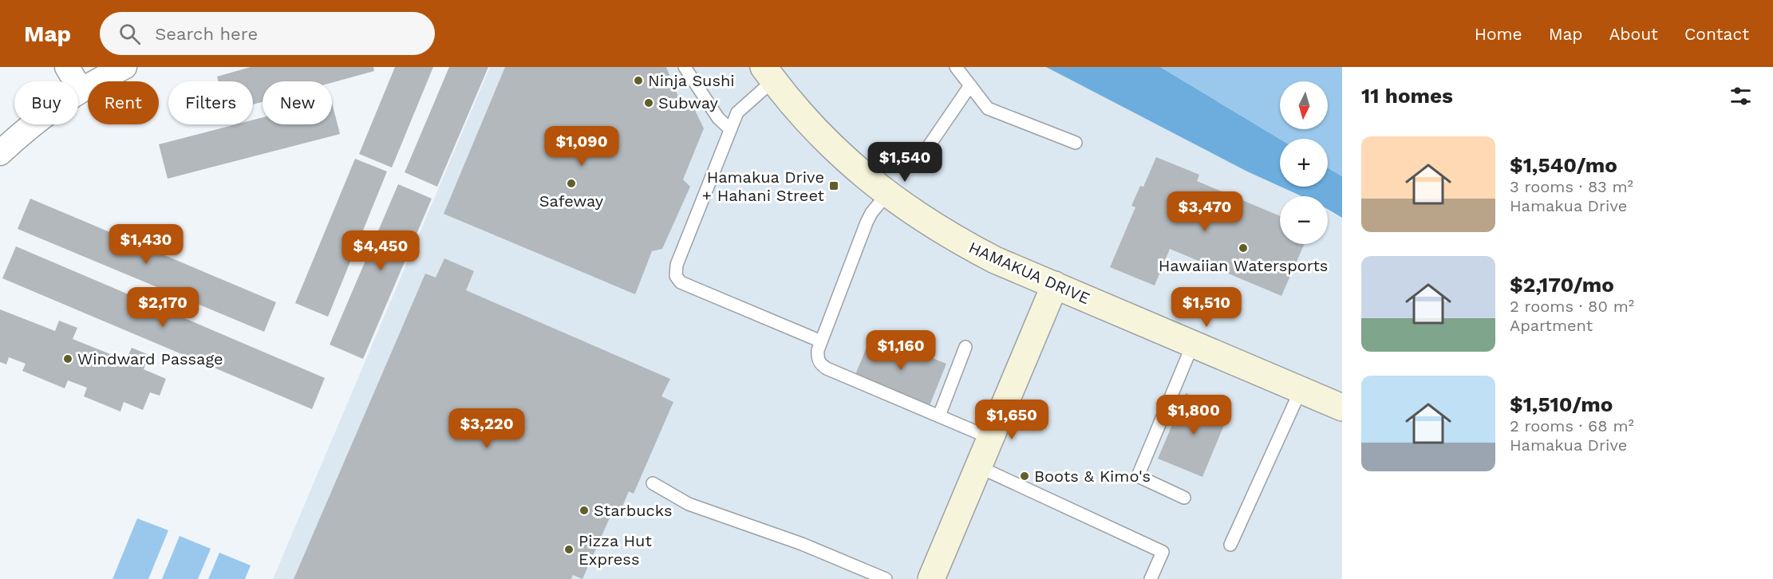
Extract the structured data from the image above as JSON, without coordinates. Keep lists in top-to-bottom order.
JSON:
{
  "streets": {
    "main road": ["HAMAKUA DRIVE"]
  },
  "places": {
    "other": [
      "Ninja Sushi",
      "Subway",
      "Safeway",
      "Hawaiian Watersports",
      "Windward Passage",
      "Boots & Kimo's",
      "Starbucks",
      "Pizza Hut Express"
    ],
    "transit": ["Hamakua Drive + Hahani Street"]
  },
  "north": "bottom",
  "page": {
    "header": "Map",
    "search": "Search here",
    "nav": [
      "Home",
      "Map",
      "About",
      "Contact"
    ],
    "heading": "11 homes",
    "map_buttons": ["+", "−"],
    "chip": [
      "Buy",
      "Rent",
      "Filters",
      "New"
    ],
    "list": [
      {
        "name": "$1,540/mo",
        "note": "3 rooms · 83 m² · Hamakua Drive"
      },
      {
        "name": "$2,170/mo",
        "note": "2 rooms · 80 m² · Apartment"
      },
      {
        "name": "$1,510/mo",
        "note": "2 rooms · 68 m² · Hamakua Drive"
      }
    ],
    "price": [
      "$1,090",
      "$1,540",
      "$3,470",
      "$1,430",
      "$4,450",
      "$2,170",
      "$1,510",
      "$1,160",
      "$1,800",
      "$1,650",
      "$3,220"
    ]
  }
}
